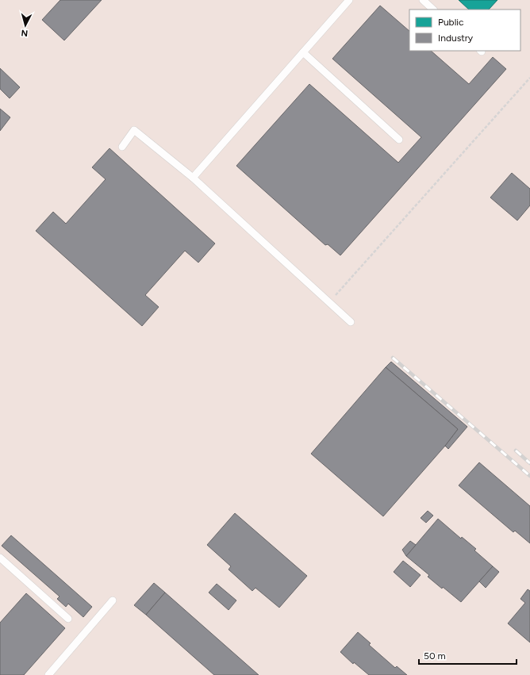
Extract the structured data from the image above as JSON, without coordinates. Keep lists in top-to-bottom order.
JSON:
{
  "legend": ["Public", "Industry"],
  "scale_bar": "50 m",
  "north": "bottom"
}
